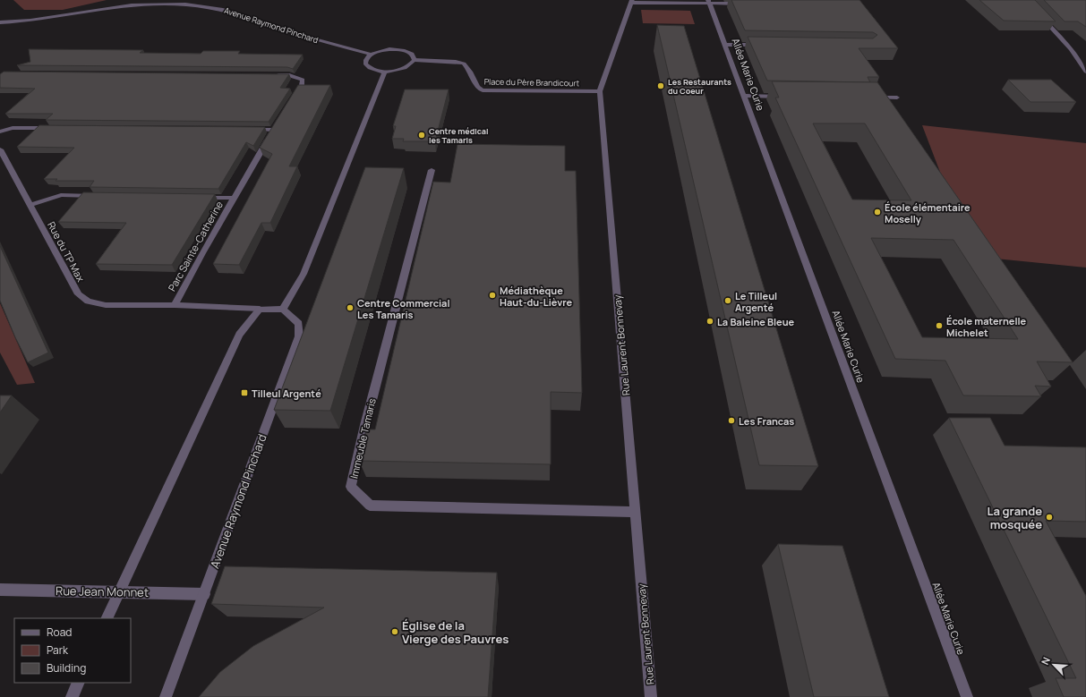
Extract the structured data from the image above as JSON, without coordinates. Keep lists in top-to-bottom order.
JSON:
{
  "streets": {
    "street": [
      "Avenue Raymond Pinchard",
      "Allée Marie Curie",
      "Place du Père Brandicourt",
      "Parc Sainte-Catherine",
      "Rue du TP Max",
      "Rue Laurent Bonnevay",
      "Immeuble Tamaris",
      "Rue Jean Monnet"
    ]
  },
  "crossings": [
    ["Avenue Raymond Pinchard", "Rue Jean Monnet"],
    ["Place du Père Brandicourt", "Rue Laurent Bonnevay"],
    ["Parc Sainte-Catherine", "Rue du TP Max"],
    ["Rue Laurent Bonnevay", "Immeuble Tamaris"]
  ],
  "places": {
    "other": [
      "Les Restaurants du Coeur",
      "Centre médical les Tamaris",
      "École élémentaire Moselly",
      "Médiathèque Haut-du-Lièvre",
      "Le Tilleul Argenté",
      "Centre Commercial Les Tamaris",
      "La Baleine Bleue",
      "École maternelle Michelet",
      "Les Francas",
      "La grande mosquée",
      "Église de la Vierge des Pauvres"
    ],
    "transit": ["Tilleul Argenté"]
  },
  "legend": ["Road", "Park", "Building"],
  "north": "top left"
}
